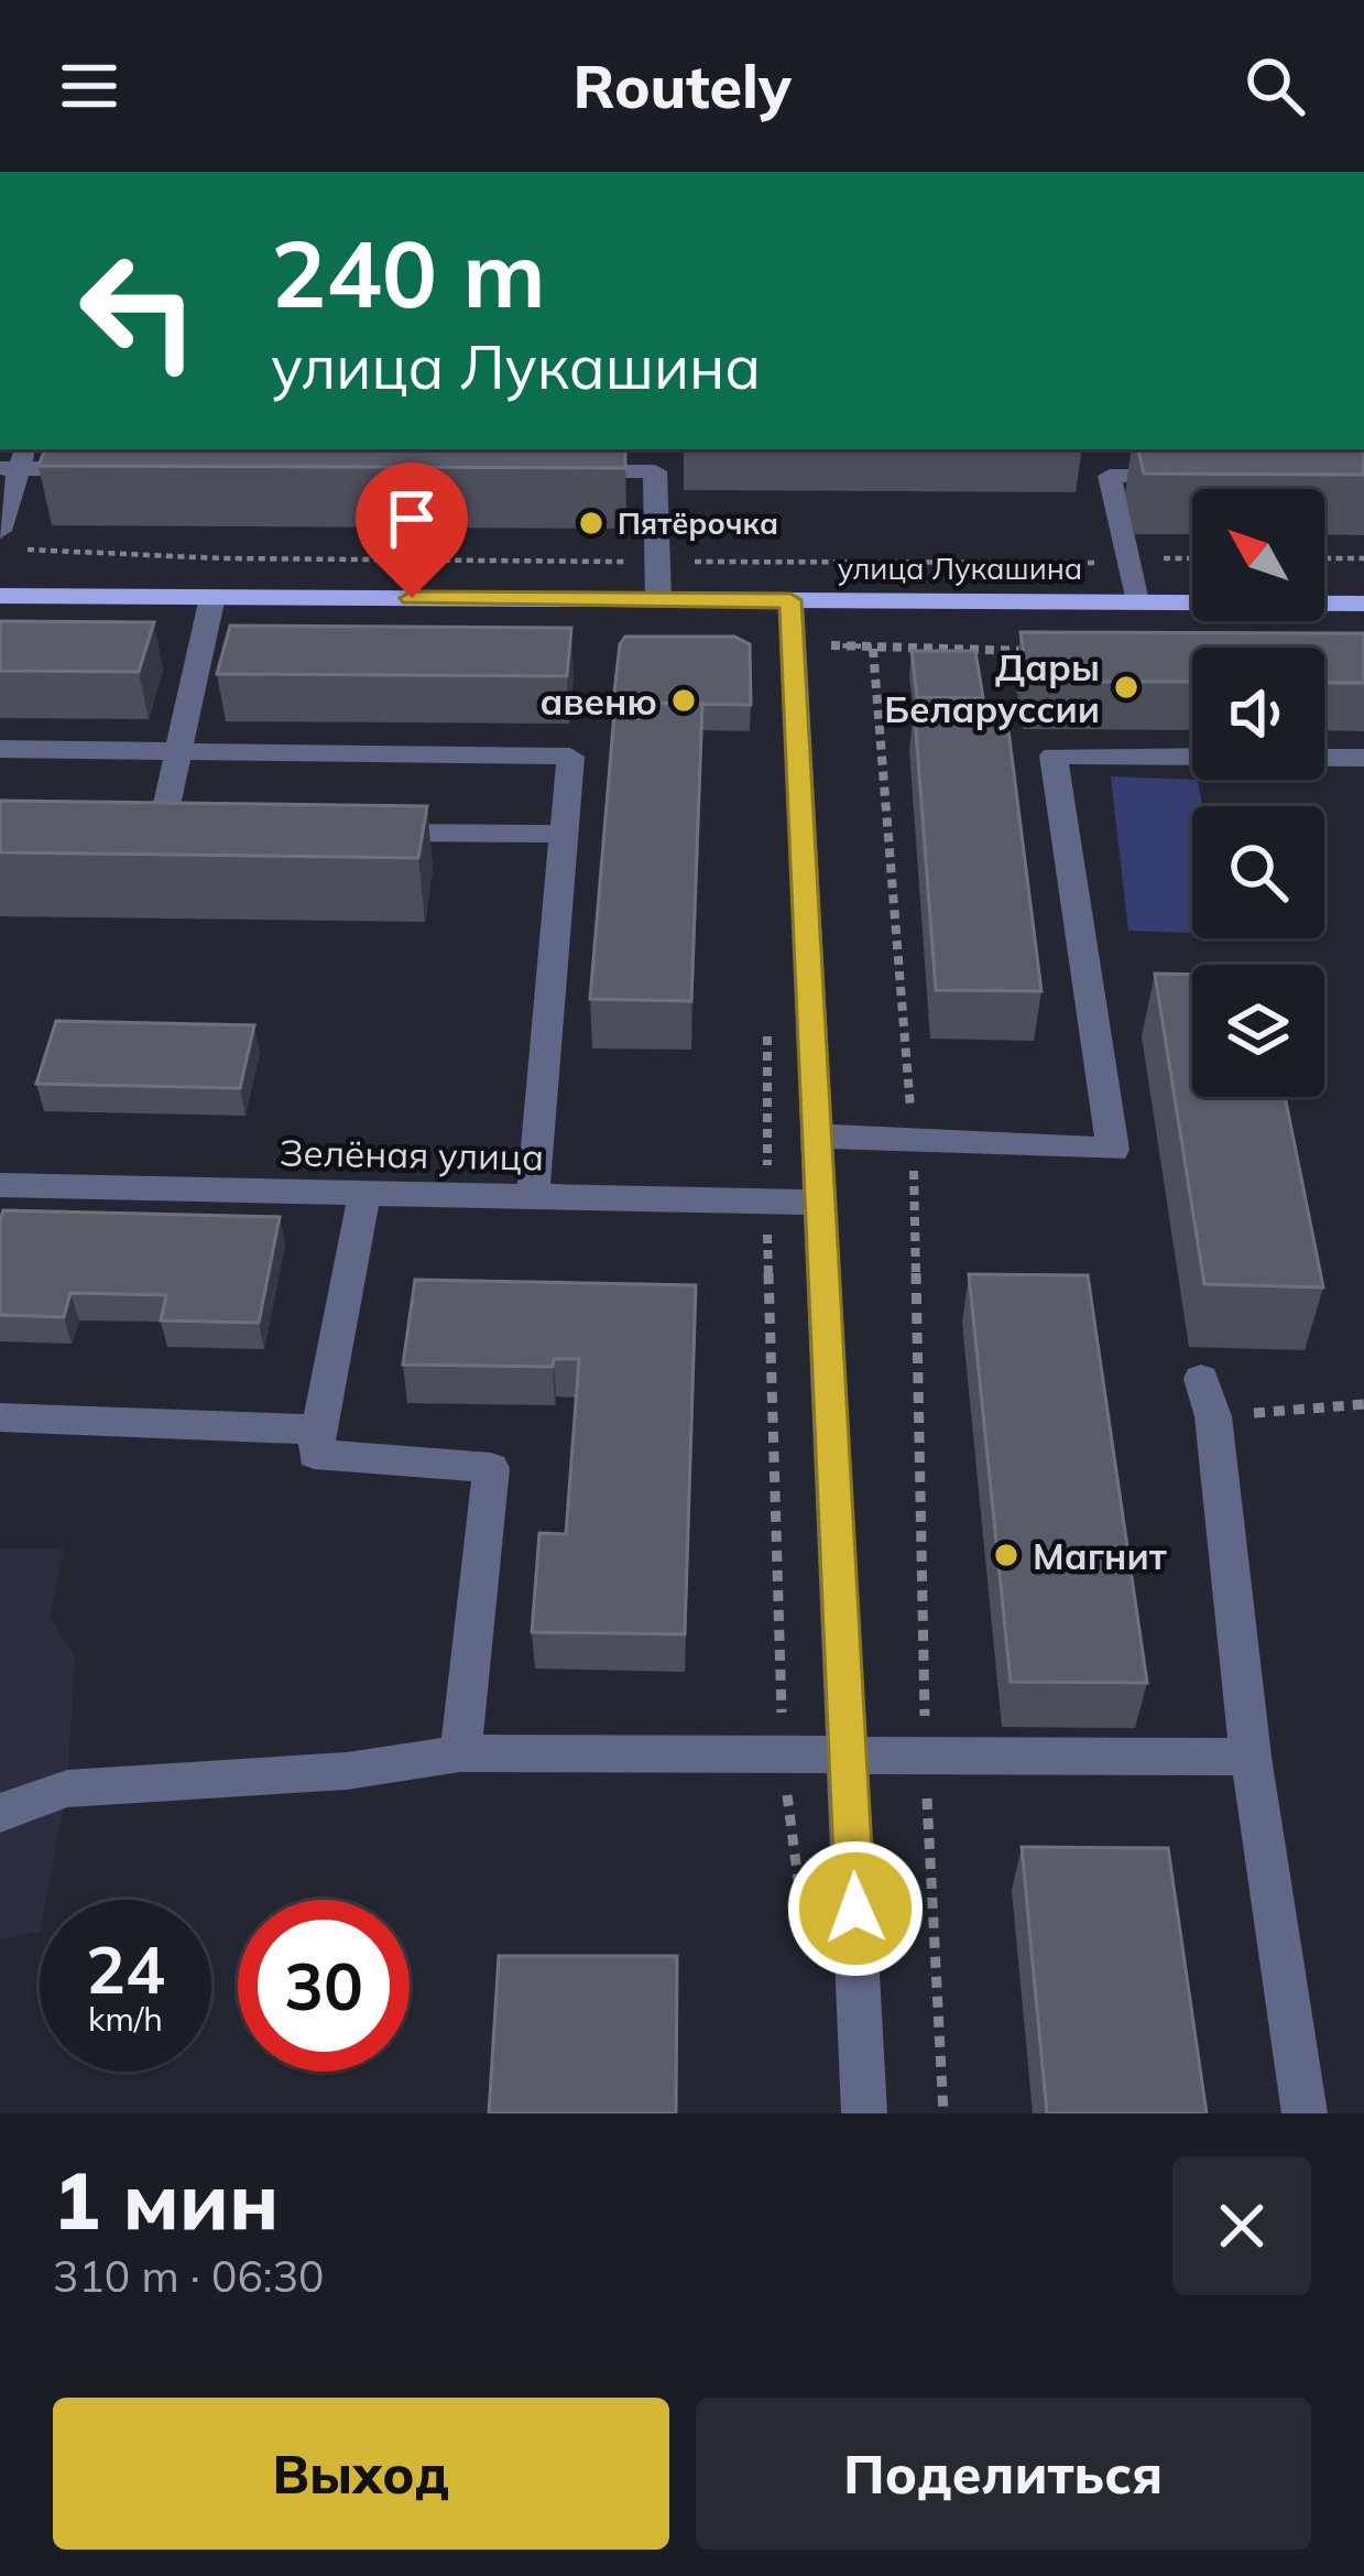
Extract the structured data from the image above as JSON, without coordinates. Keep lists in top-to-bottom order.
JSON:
{
  "streets": {
    "main road": ["улица Лукашина"],
    "street": ["Зелёная улица"]
  },
  "places": [
    "Пятёрочка",
    "Дары Беларуссии",
    "авеню",
    "Магнит"
  ],
  "north": "top left",
  "page": {
    "header": "Routely",
    "turn": ["240 m", "улица Лукашина"],
    "speed": "24 km/h",
    "limit": "30",
    "heading": ["1 мин", "310 m · 06:30"],
    "buttons": ["Выход", "Поделиться"]
  }
}
